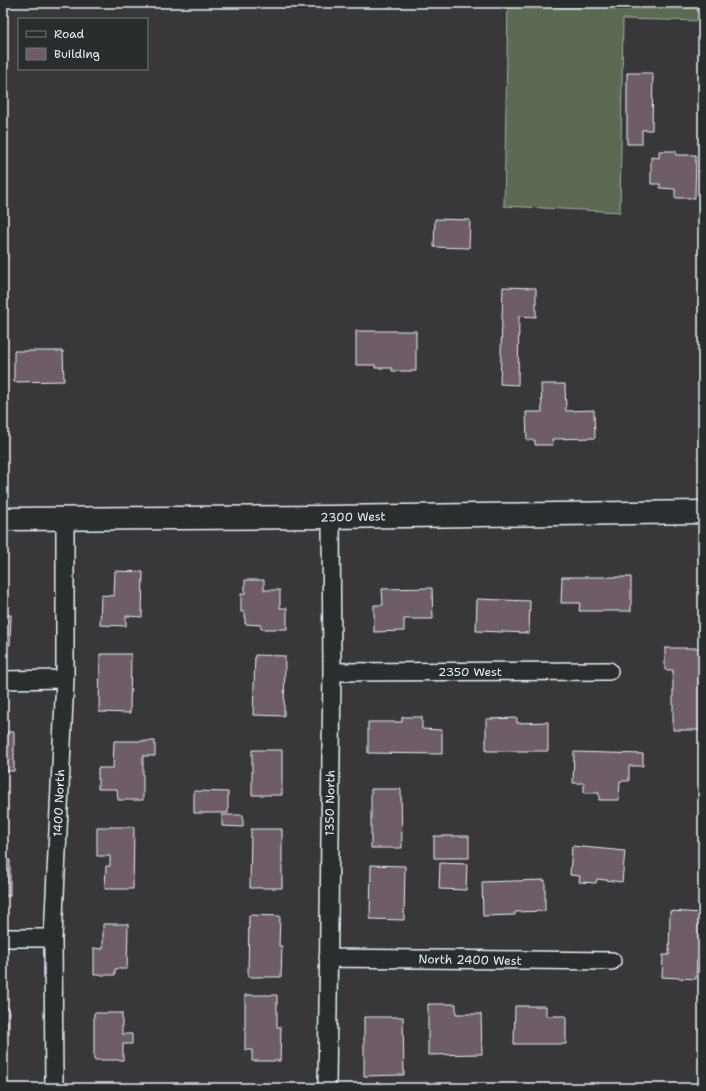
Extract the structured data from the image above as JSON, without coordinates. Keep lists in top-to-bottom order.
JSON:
{
  "streets": {
    "main road": ["2300 West"],
    "street": [
      "2350 West",
      "1400 North",
      "1350 North",
      "North 2400 West"
    ]
  },
  "crossings": [
    ["2300 West", "1400 North"],
    ["2300 West", "1350 North"],
    ["2350 West", "1350 North"],
    ["1350 North", "North 2400 West"]
  ],
  "legend": ["Road", "Building"]
}
